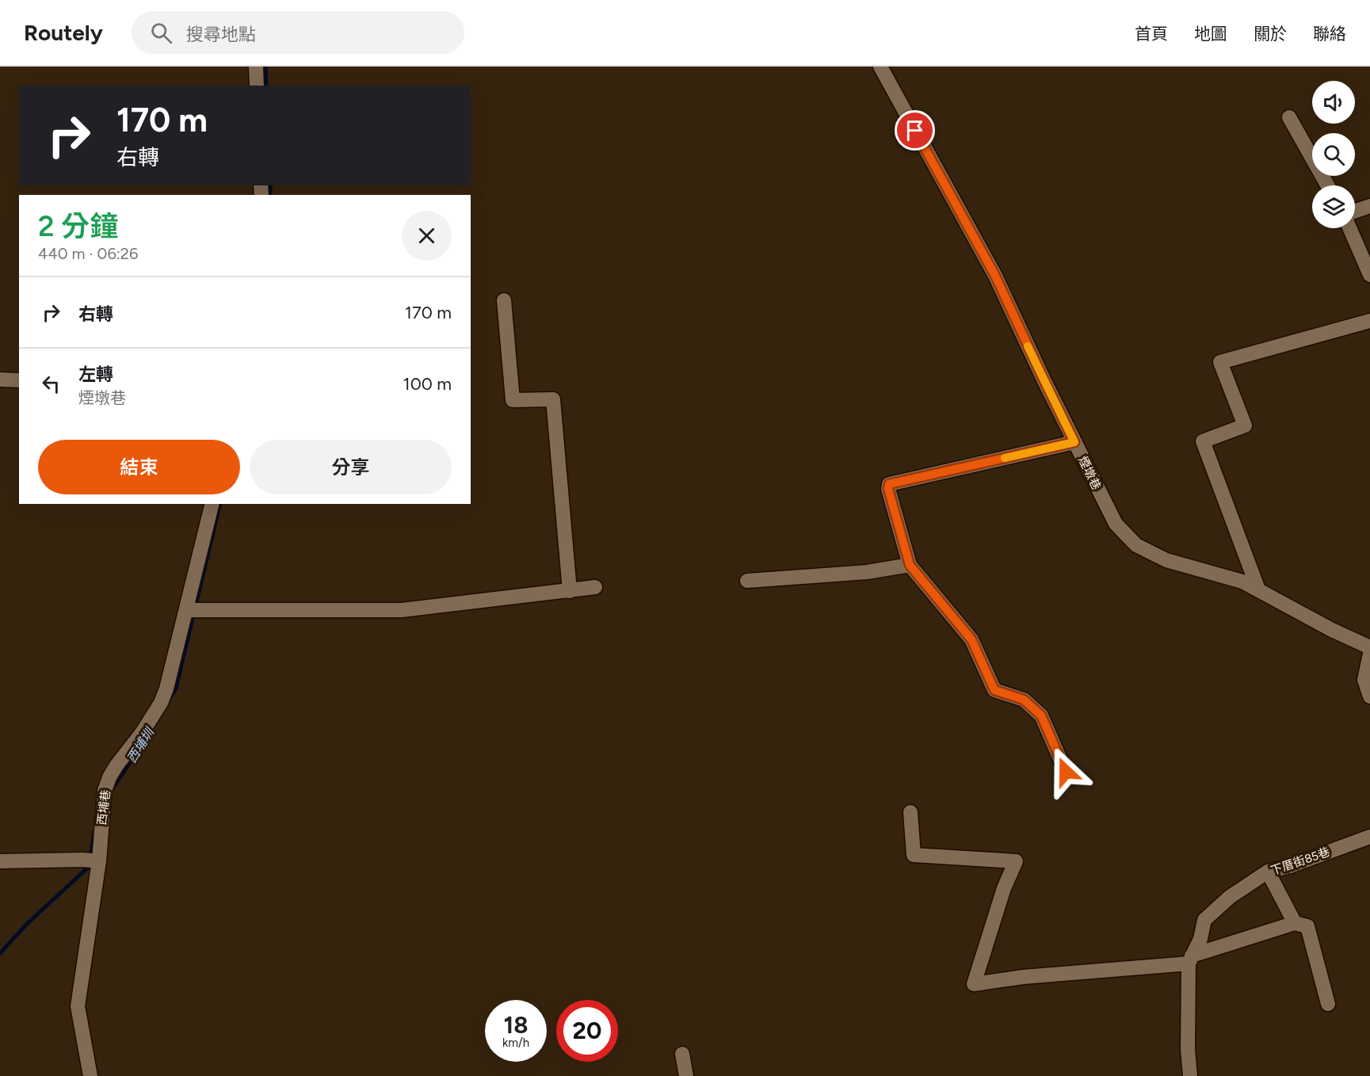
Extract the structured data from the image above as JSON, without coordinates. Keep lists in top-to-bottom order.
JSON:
{
  "streets": {
    "street": ["煙墩巷", "西埔巷", "下厝街85巷"]
  },
  "water": ["西埔圳"],
  "page": {
    "header": "Routely",
    "search": "搜尋地點",
    "nav": [
      "首頁",
      "地圖",
      "關於",
      "聯絡"
    ],
    "turn": ["170 m", "右轉"],
    "heading": ["2 分鐘", "440 m · 06:26"],
    "list": [
      {
        "name": "右轉",
        "value": "170 m"
      },
      {
        "name": "左轉",
        "note": "煙墩巷",
        "value": "100 m"
      }
    ],
    "buttons": ["結束", "分享"],
    "speed": "18 km/h",
    "limit": "20"
  }
}
